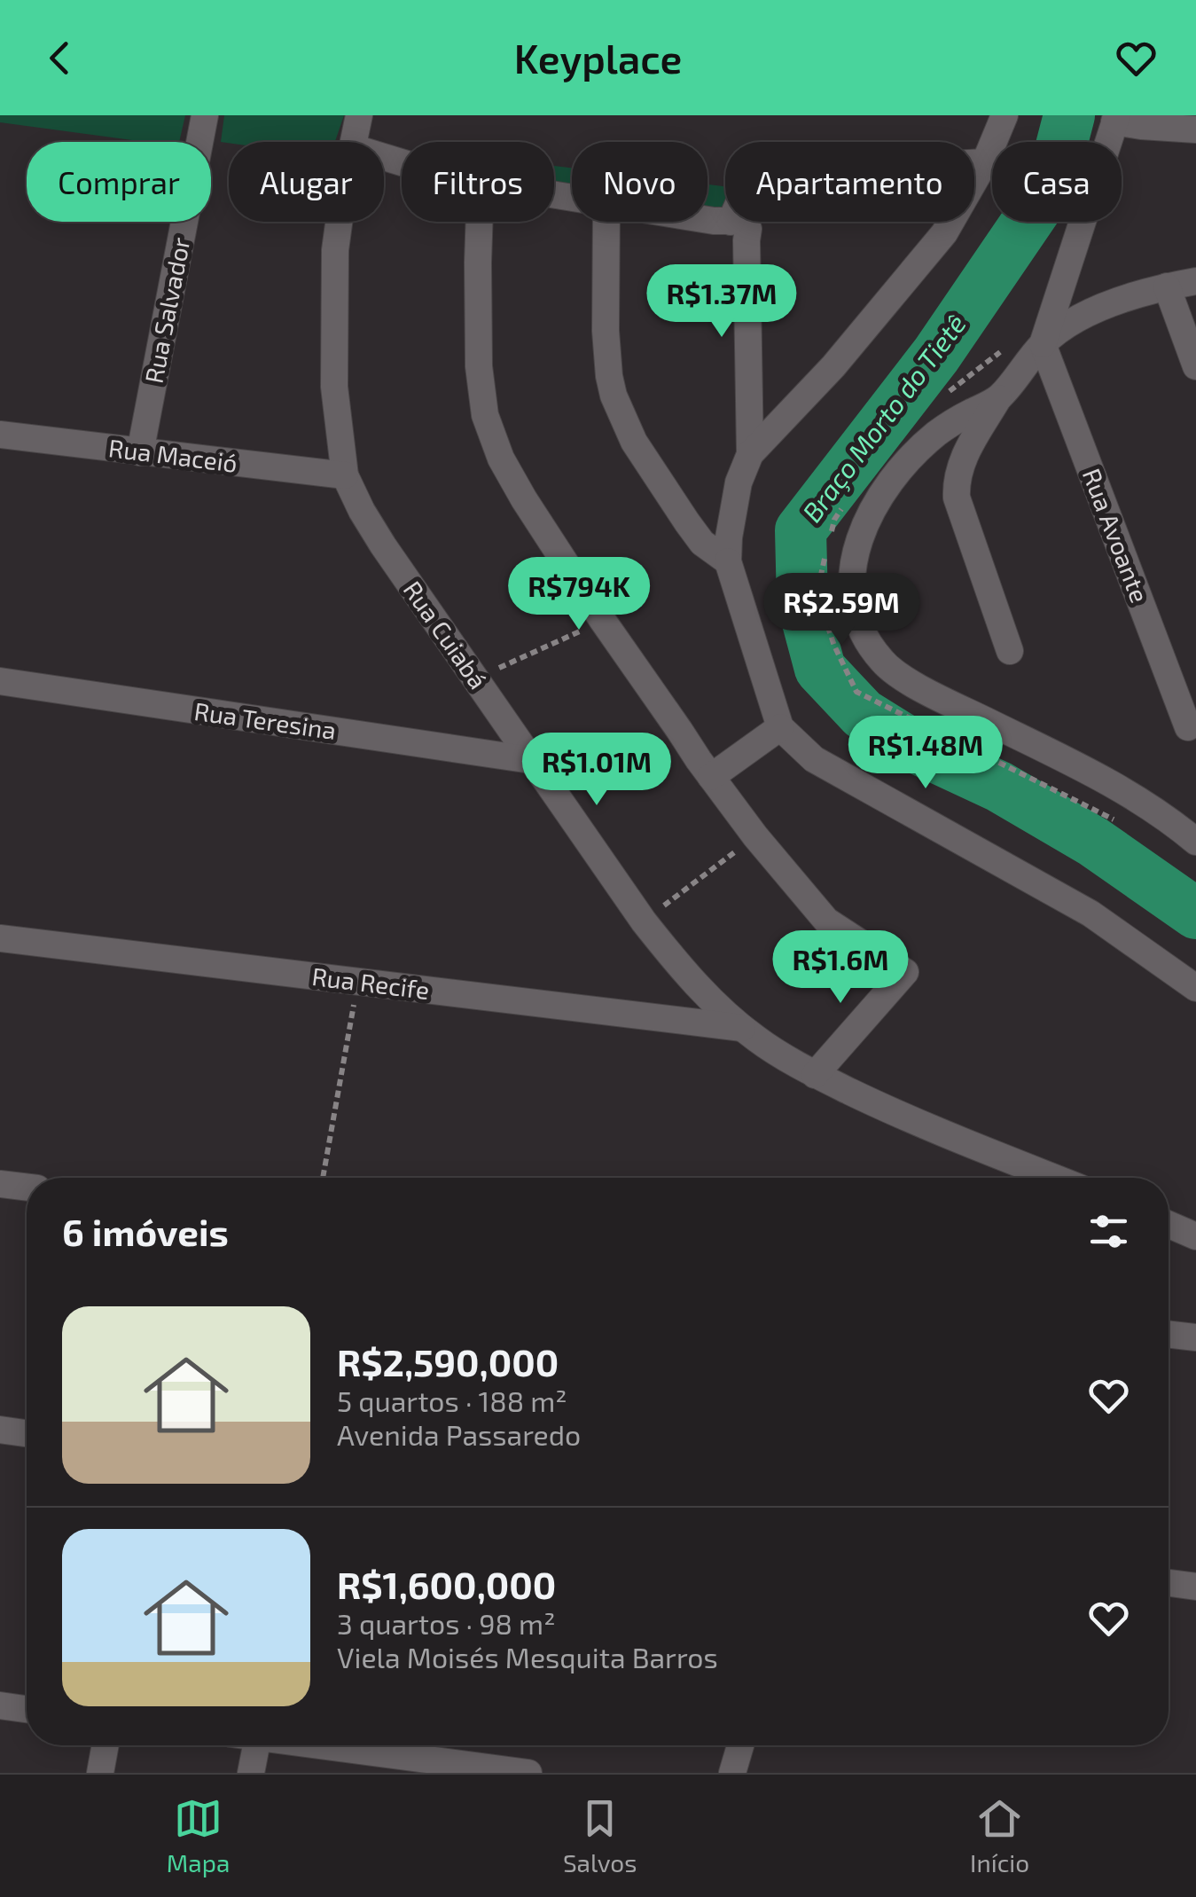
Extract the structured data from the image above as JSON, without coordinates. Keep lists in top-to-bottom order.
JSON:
{
  "streets": {
    "street": [
      "Rua Salvador",
      "Rua Maceió",
      "Rua Avoante",
      "Rua Cuiabá",
      "Rua Teresina",
      "Rua Recife"
    ]
  },
  "crossings": [
    ["Rua Salvador", "Rua Maceió"],
    ["Rua Maceió", "Rua Cuiabá"],
    ["Rua Cuiabá", "Rua Teresina"],
    ["Rua Cuiabá", "Rua Recife"]
  ],
  "water": ["Braço Morto do Tietê"],
  "page": {
    "header": "Keyplace",
    "chip": [
      "Comprar",
      "Alugar",
      "Filtros",
      "Novo",
      "Apartamento",
      "Casa"
    ],
    "price": [
      "R$1.37M",
      "R$794K",
      "R$2.59M",
      "R$1.48M",
      "R$1.01M",
      "R$1.6M"
    ],
    "heading": "6 imóveis",
    "list": [
      {
        "name": "R$2,590,000",
        "note": "5 quartos · 188 m² · Avenida Passaredo"
      },
      {
        "name": "R$1,600,000",
        "note": "3 quartos · 98 m² · Viela Moisés Mesquita Barros"
      }
    ],
    "tabs": ["Mapa", "Salvos", "Início"]
  }
}
